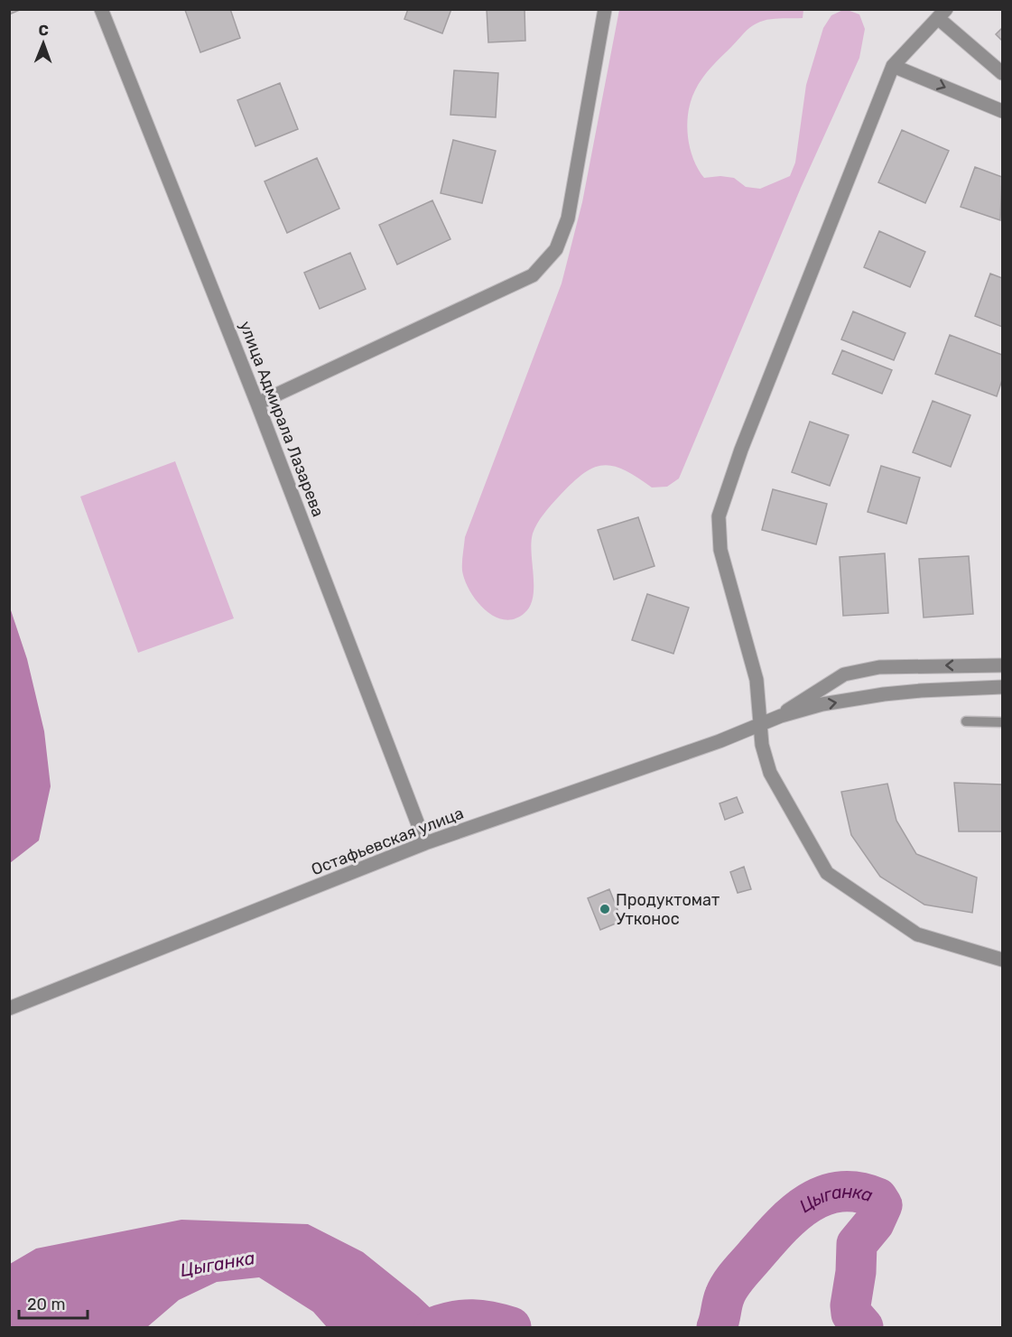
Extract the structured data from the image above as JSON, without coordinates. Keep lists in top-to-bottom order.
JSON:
{
  "streets": {
    "street": ["улица Адмирала Лазарева", "Остафьевская улица"]
  },
  "crossings": [
    ["улица Адмирала Лазарева", "Остафьевская улица"]
  ],
  "water": ["Цыганка"],
  "places": ["Продуктомат Утконос"],
  "scale_bar": "20 m",
  "north": "top"
}
